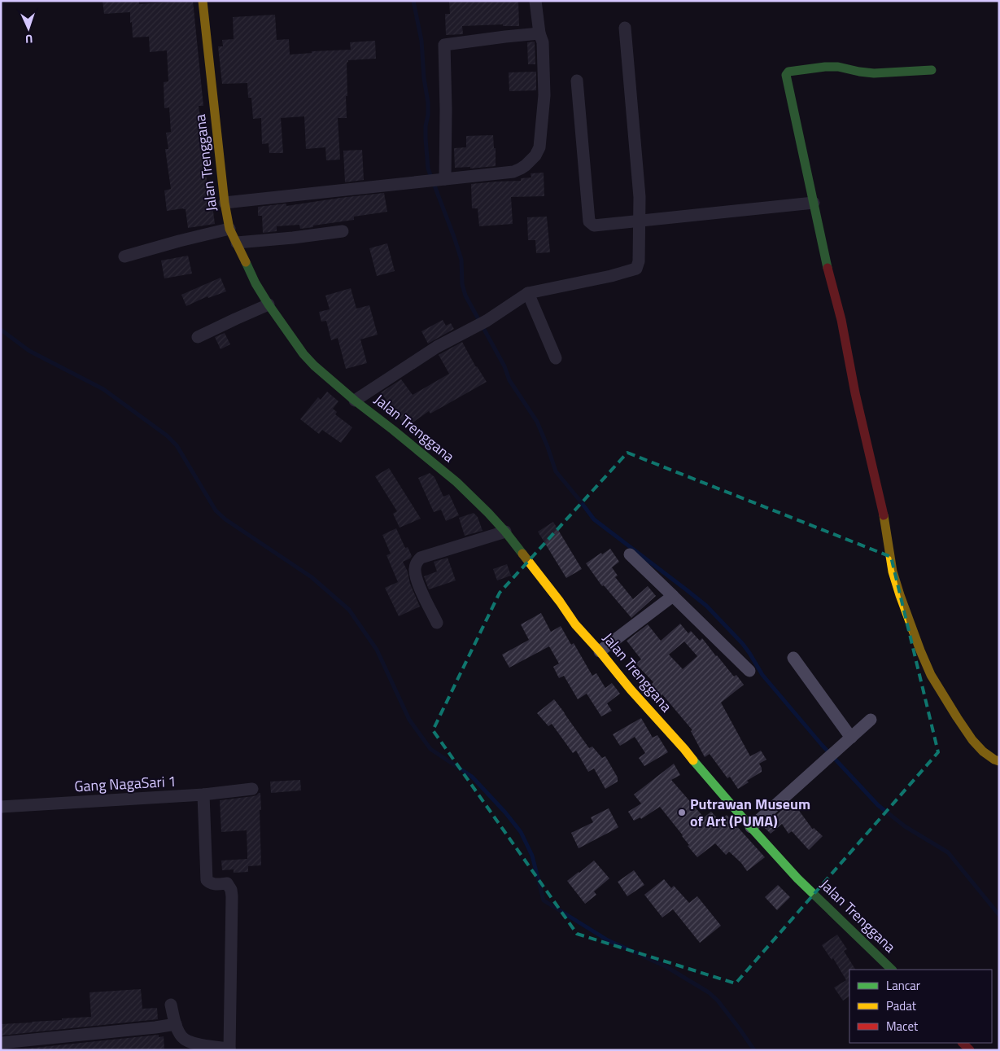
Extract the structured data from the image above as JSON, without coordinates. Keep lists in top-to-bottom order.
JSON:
{
  "streets": {
    "main road": ["Jalan Trenggana"],
    "street": ["Gang NagaSari 1"]
  },
  "places": ["Putrawan Museum of Art (PUMA)"],
  "legend": ["Lancar", "Padat", "Macet"],
  "north": "bottom"
}
